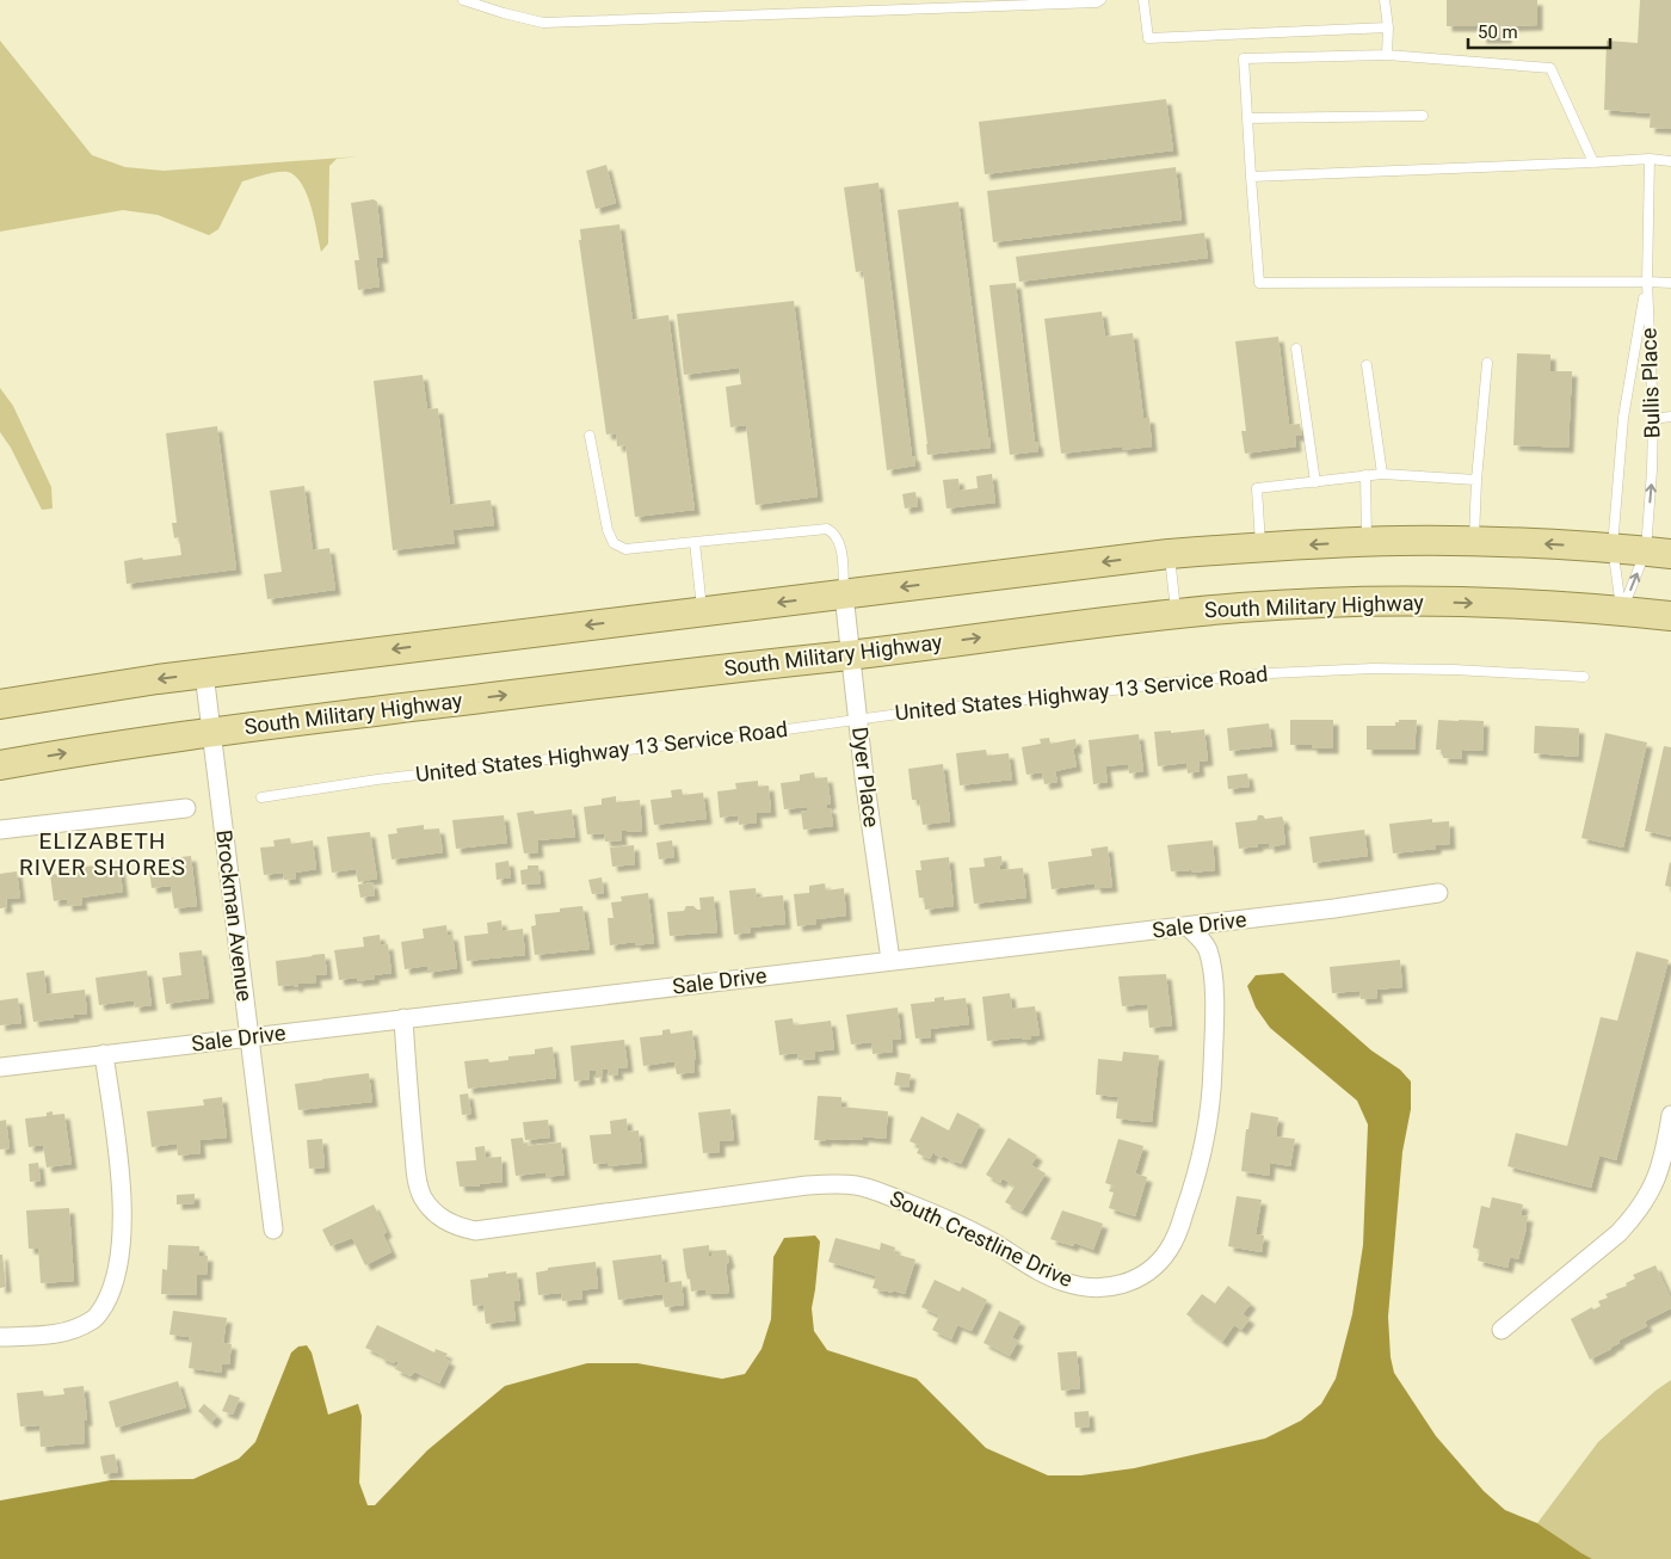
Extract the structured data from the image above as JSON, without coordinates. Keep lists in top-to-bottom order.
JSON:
{
  "streets": {
    "main road": ["South Military Highway"],
    "street": [
      "Dyer Place",
      "Brockman Avenue",
      "Sale Drive",
      "South Crestline Drive"
    ],
    "lane": ["Bullis Place", "United States Highway 13 Service Road"]
  },
  "crossings": [
    ["Bullis Place", "South Military Highway"],
    ["South Military Highway", "Dyer Place"],
    ["South Military Highway", "Brockman Avenue"],
    ["United States Highway 13 Service Road", "Dyer Place"],
    ["Dyer Place", "Sale Drive"],
    ["Brockman Avenue", "Sale Drive"],
    ["Sale Drive", "South Crestline Drive"]
  ],
  "districts": ["ELIZABETH RIVER SHORES"],
  "scale_bar": "50 m"
}
